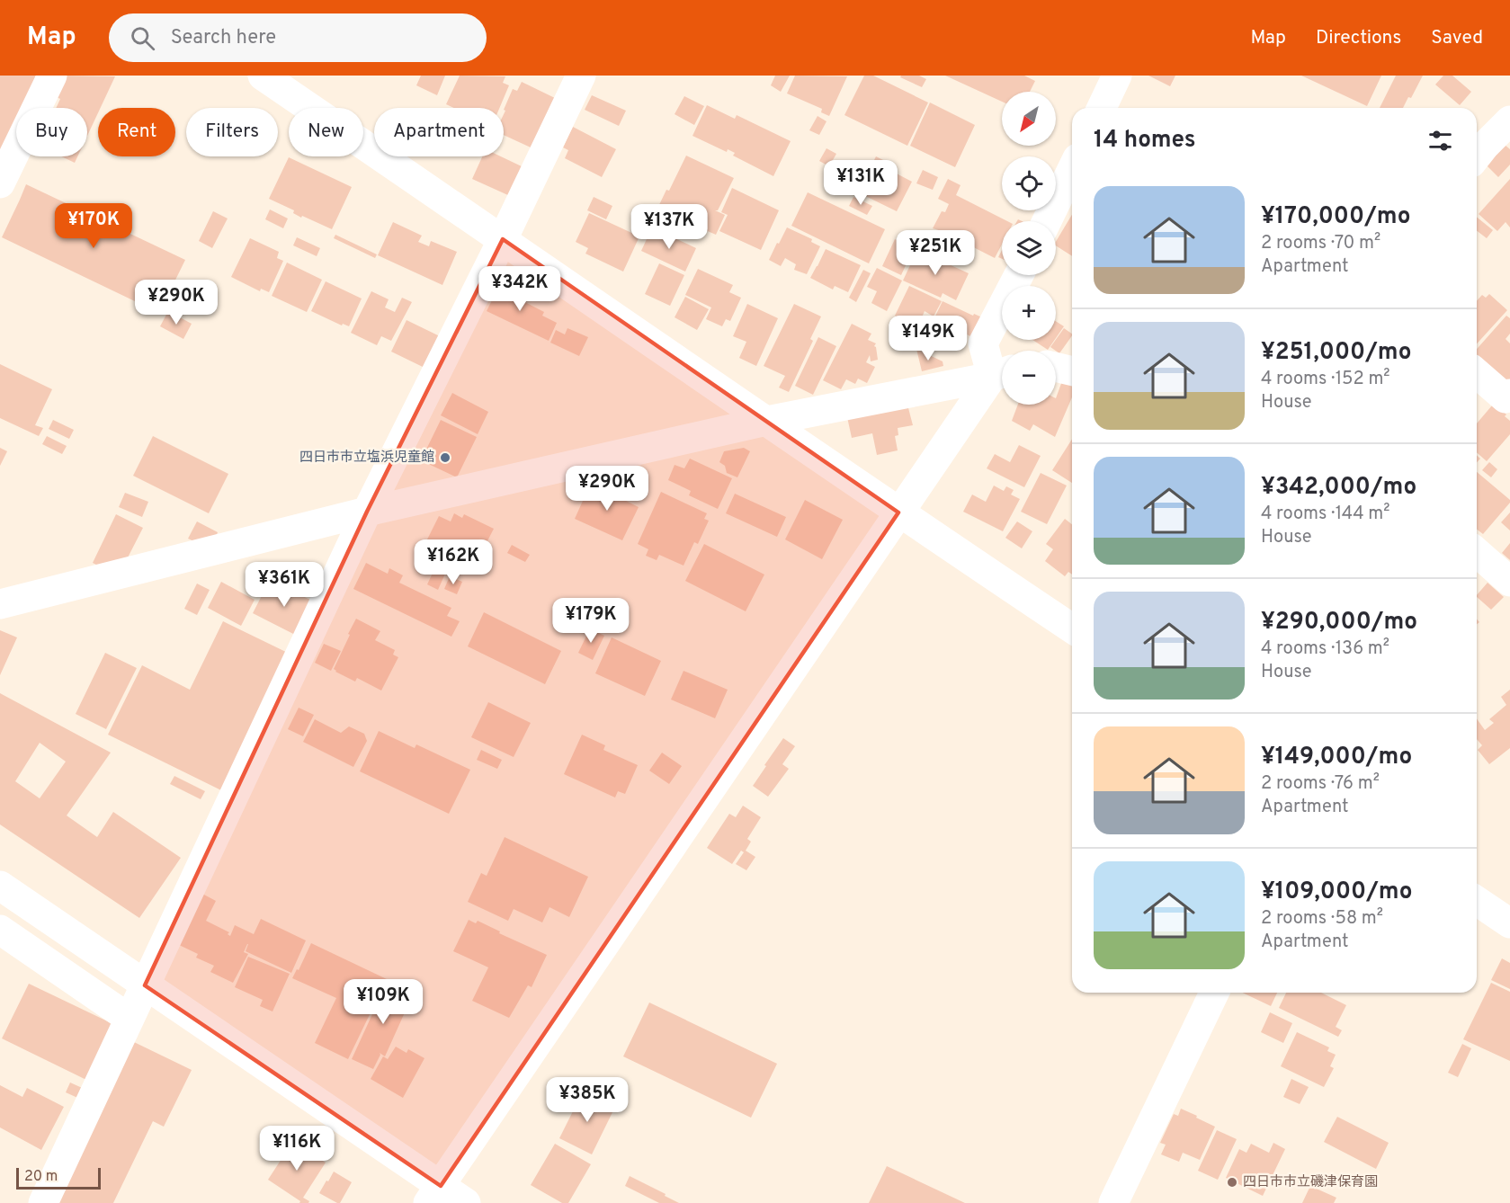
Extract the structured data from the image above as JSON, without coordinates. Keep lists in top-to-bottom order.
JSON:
{
  "places": ["四日市市立塩浜児童館", "四日市市立磯津保育園"],
  "scale_bar": "20 m",
  "north": "bottom left",
  "page": {
    "header": "Map",
    "search": "Search here",
    "nav": ["Map", "Directions", "Saved"],
    "map_buttons": ["+", "−"],
    "chip": [
      "Buy",
      "Rent",
      "Filters",
      "New",
      "Apartment"
    ],
    "heading": "14 homes",
    "price": [
      "¥131K",
      "¥170K",
      "¥137K",
      "¥251K",
      "¥342K",
      "¥290K",
      "¥149K",
      "¥290K",
      "¥162K",
      "¥361K",
      "¥179K",
      "¥109K",
      "¥385K",
      "¥116K"
    ],
    "list": [
      {
        "name": "¥170,000/mo",
        "note": "2 rooms · 70 m² · Apartment"
      },
      {
        "name": "¥251,000/mo",
        "note": "4 rooms · 152 m² · House"
      },
      {
        "name": "¥342,000/mo",
        "note": "4 rooms · 144 m² · House"
      },
      {
        "name": "¥290,000/mo",
        "note": "4 rooms · 136 m² · House"
      },
      {
        "name": "¥149,000/mo",
        "note": "2 rooms · 76 m² · Apartment"
      },
      {
        "name": "¥109,000/mo",
        "note": "2 rooms · 58 m² · Apartment"
      }
    ],
    "scale": "20 m"
  }
}
